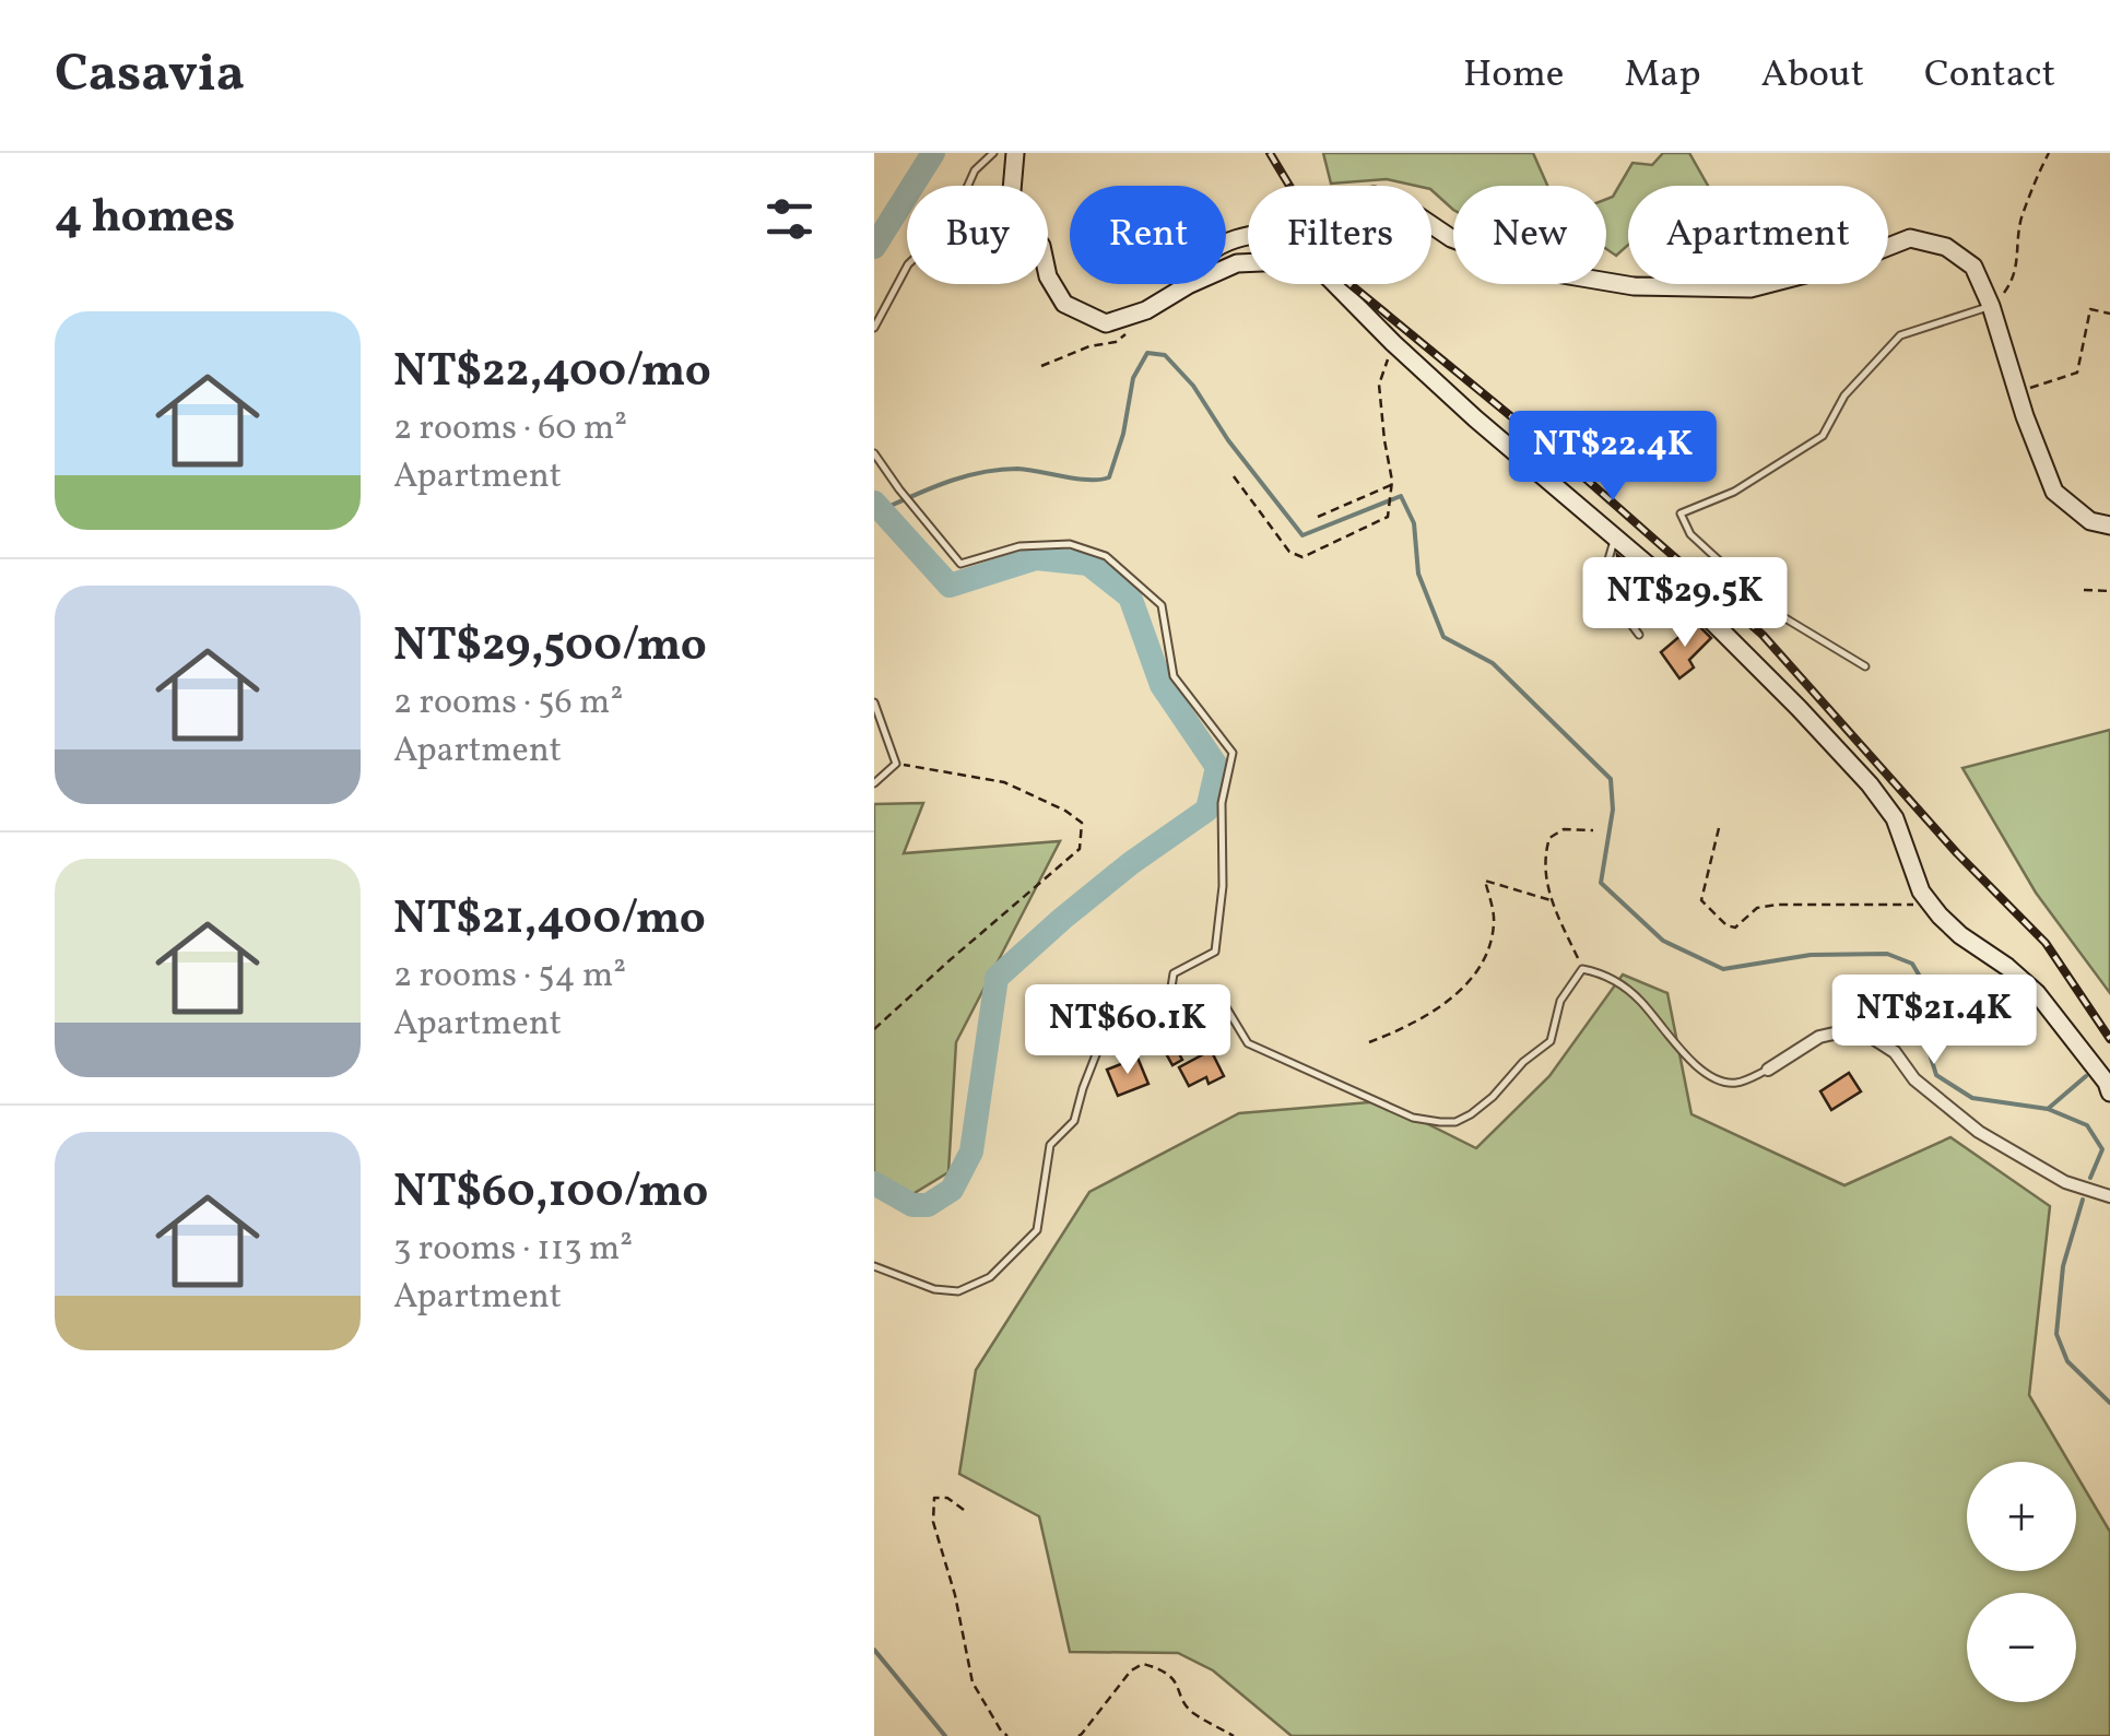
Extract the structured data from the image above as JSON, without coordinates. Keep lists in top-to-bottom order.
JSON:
{
  "page": {
    "header": "Casavia",
    "nav": [
      "Home",
      "Map",
      "About",
      "Contact"
    ],
    "heading": "4 homes",
    "chip": [
      "Buy",
      "Rent",
      "Filters",
      "New",
      "Apartment"
    ],
    "list": [
      {
        "name": "NT$22,400/mo",
        "note": "2 rooms · 60 m² · Apartment"
      },
      {
        "name": "NT$29,500/mo",
        "note": "2 rooms · 56 m² · Apartment"
      },
      {
        "name": "NT$21,400/mo",
        "note": "2 rooms · 54 m² · Apartment"
      },
      {
        "name": "NT$60,100/mo",
        "note": "3 rooms · 113 m² · Apartment"
      }
    ],
    "price": [
      "NT$22.4K",
      "NT$29.5K",
      "NT$21.4K",
      "NT$60.1K"
    ],
    "map_buttons": ["+", "−"]
  }
}
